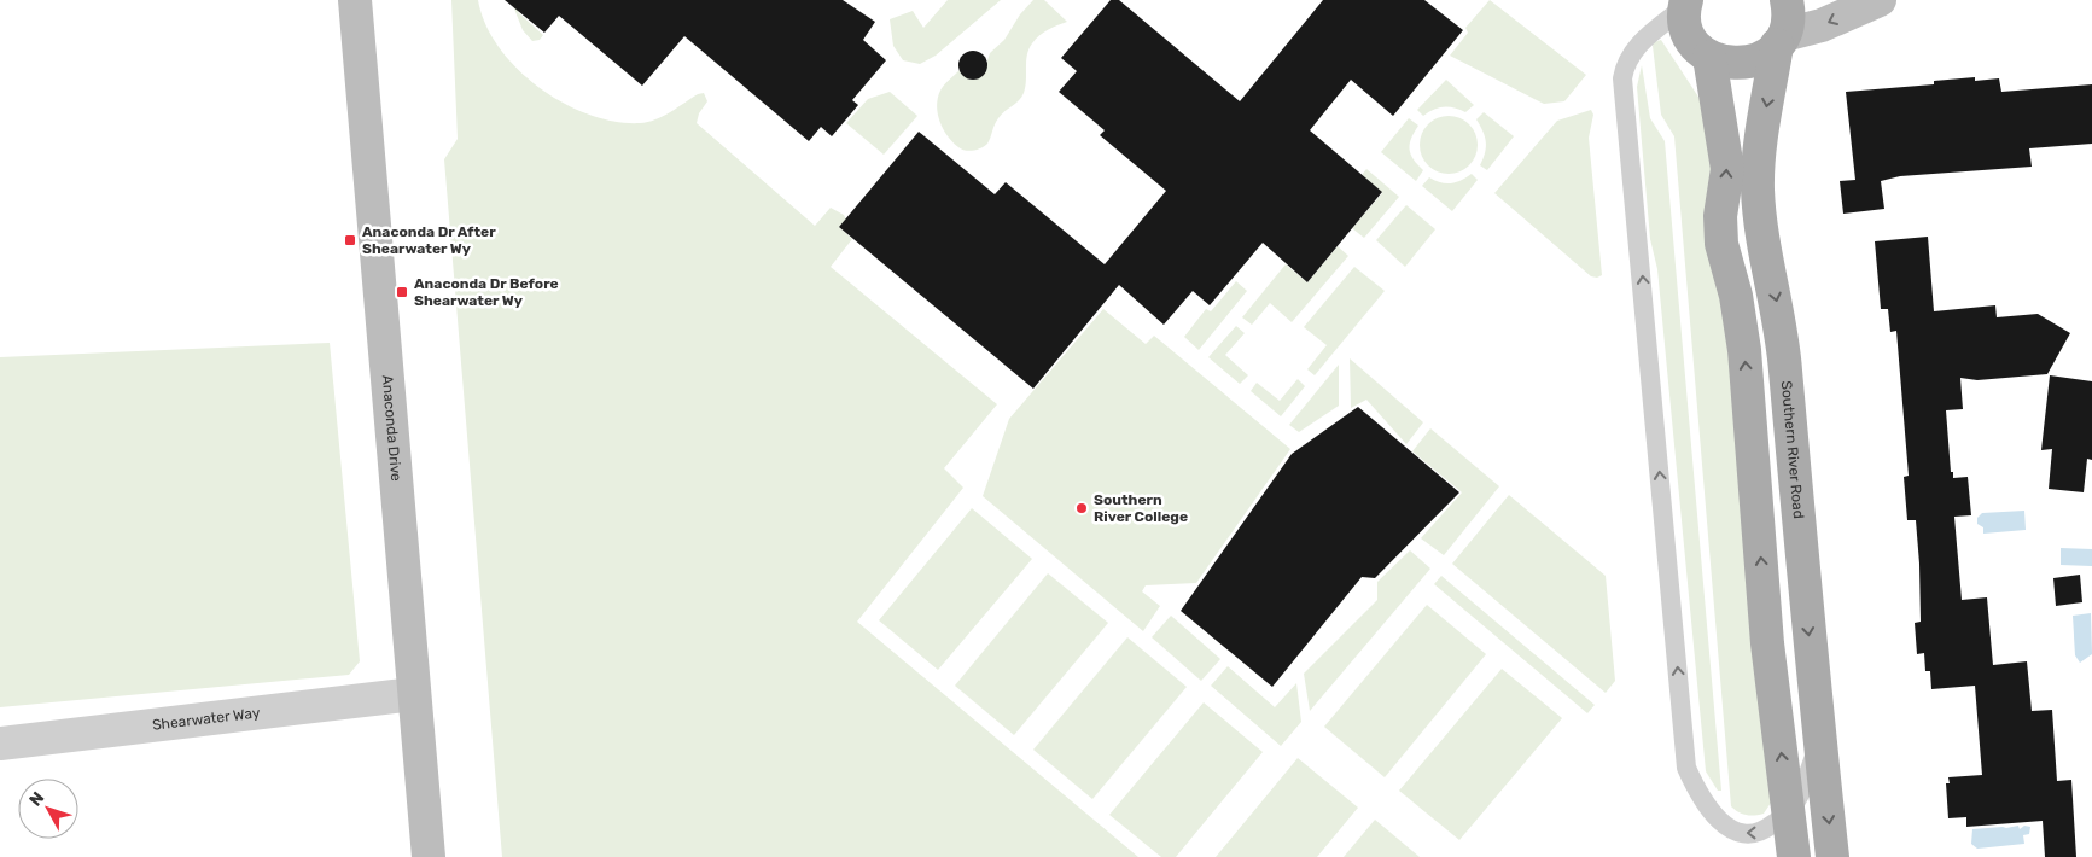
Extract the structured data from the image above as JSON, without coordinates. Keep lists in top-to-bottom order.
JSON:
{
  "streets": {
    "main road": ["Anaconda Drive", "Southern River Road"],
    "street": ["Shearwater Way"]
  },
  "crossings": [
    ["Anaconda Drive", "Shearwater Way"]
  ],
  "places": {
    "transit": ["Anaconda Dr After Shearwater Wy", "Anaconda Dr Before Shearwater Wy"],
    "other": ["Southern River College"]
  },
  "north": "top left"
}
